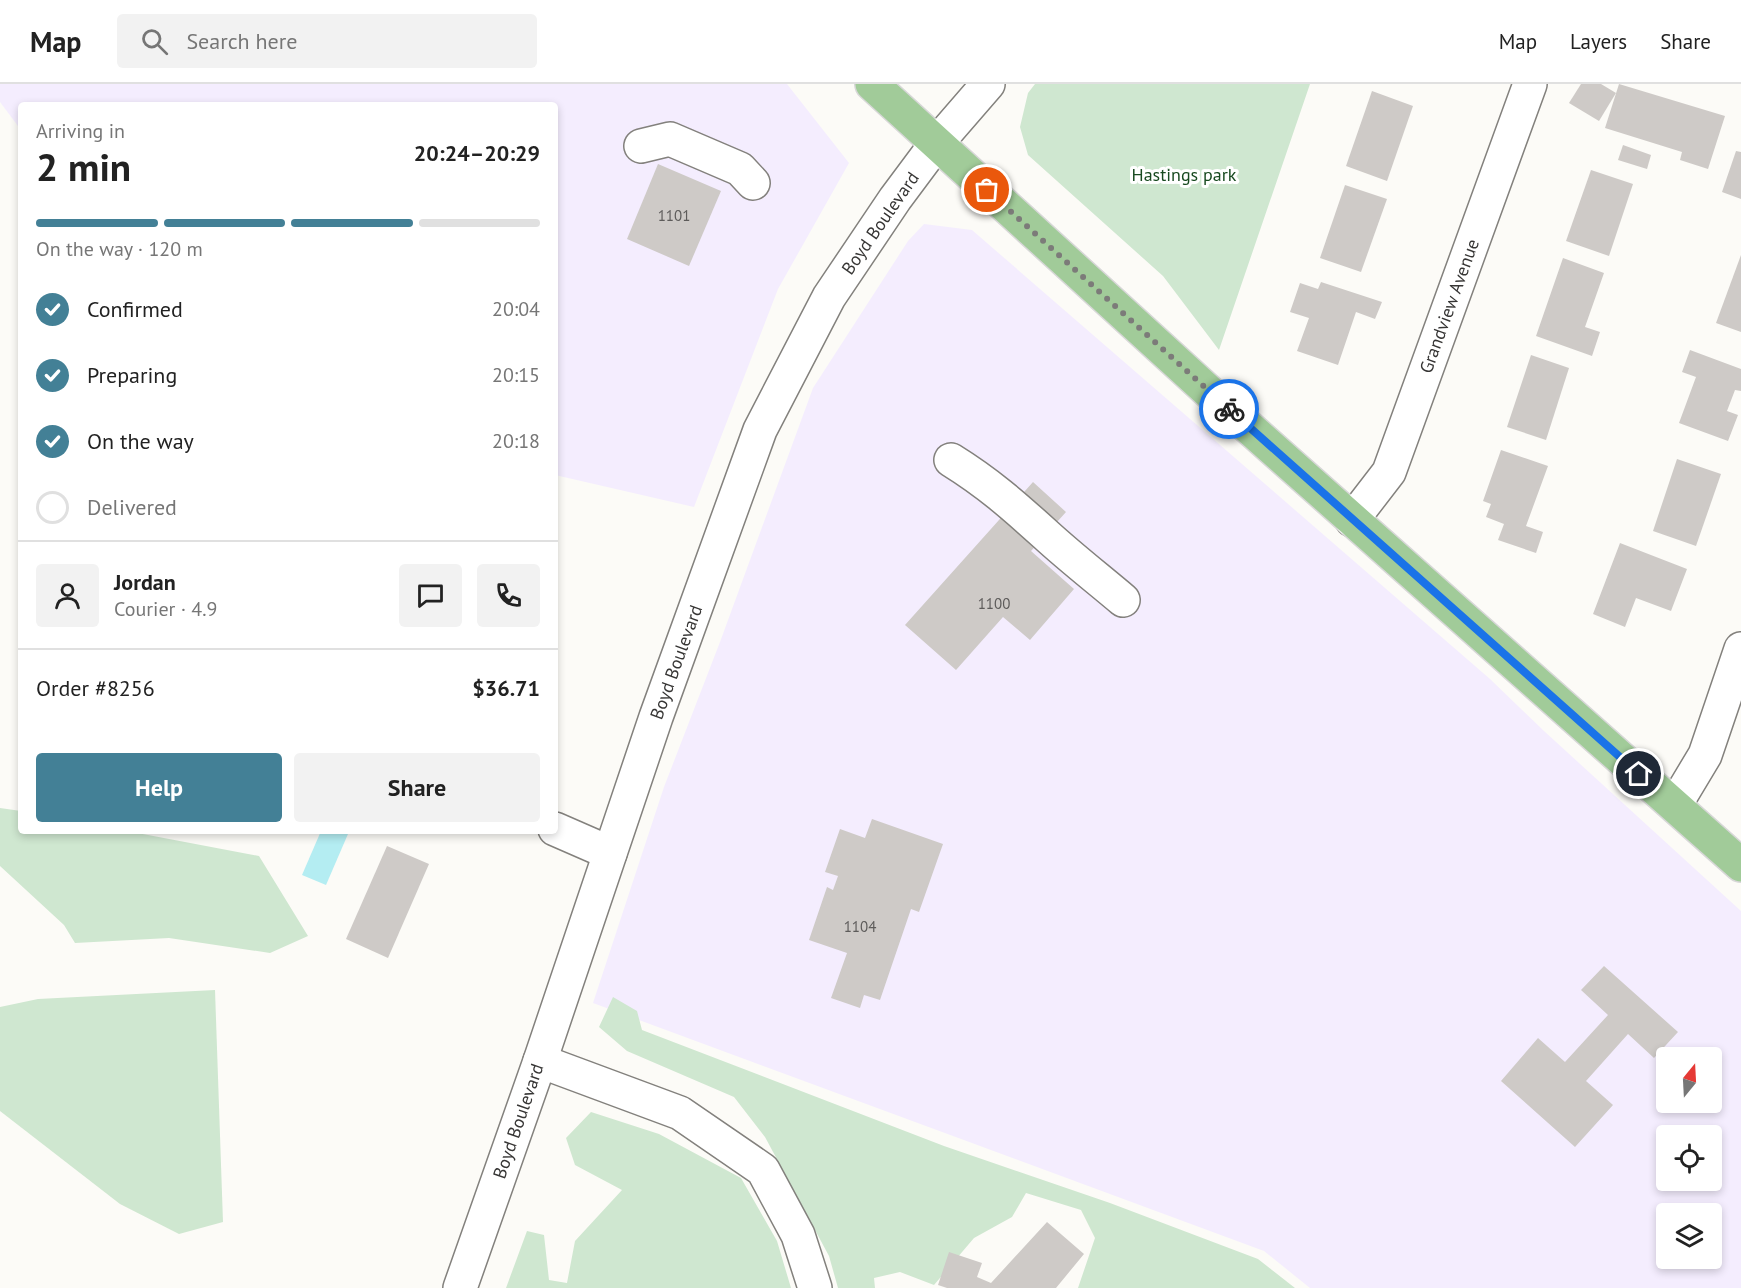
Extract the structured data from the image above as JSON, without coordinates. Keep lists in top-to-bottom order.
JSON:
{
  "streets": {
    "street": ["Boyd Boulevard", "Grandview Avenue"]
  },
  "parks": ["Hastings park"],
  "house_numbers": ["1101", "1100", "1104"],
  "north": "top",
  "page": {
    "header": "Map",
    "search": "Search here",
    "nav": ["Map", "Layers", "Share"],
    "heading": ["2 min", "Arriving in", "20:24–20:29"],
    "panel": [
      "Jordan",
      "Courier · 4.9",
      "Order #8256",
      "$36.71"
    ],
    "bar": "On the way · 120 m",
    "list": [
      ["Confirmed", "20:04"],
      ["Preparing", "20:15"],
      ["On the way", "20:18"],
      "Delivered"
    ],
    "buttons": ["Help", "Share"]
  }
}
